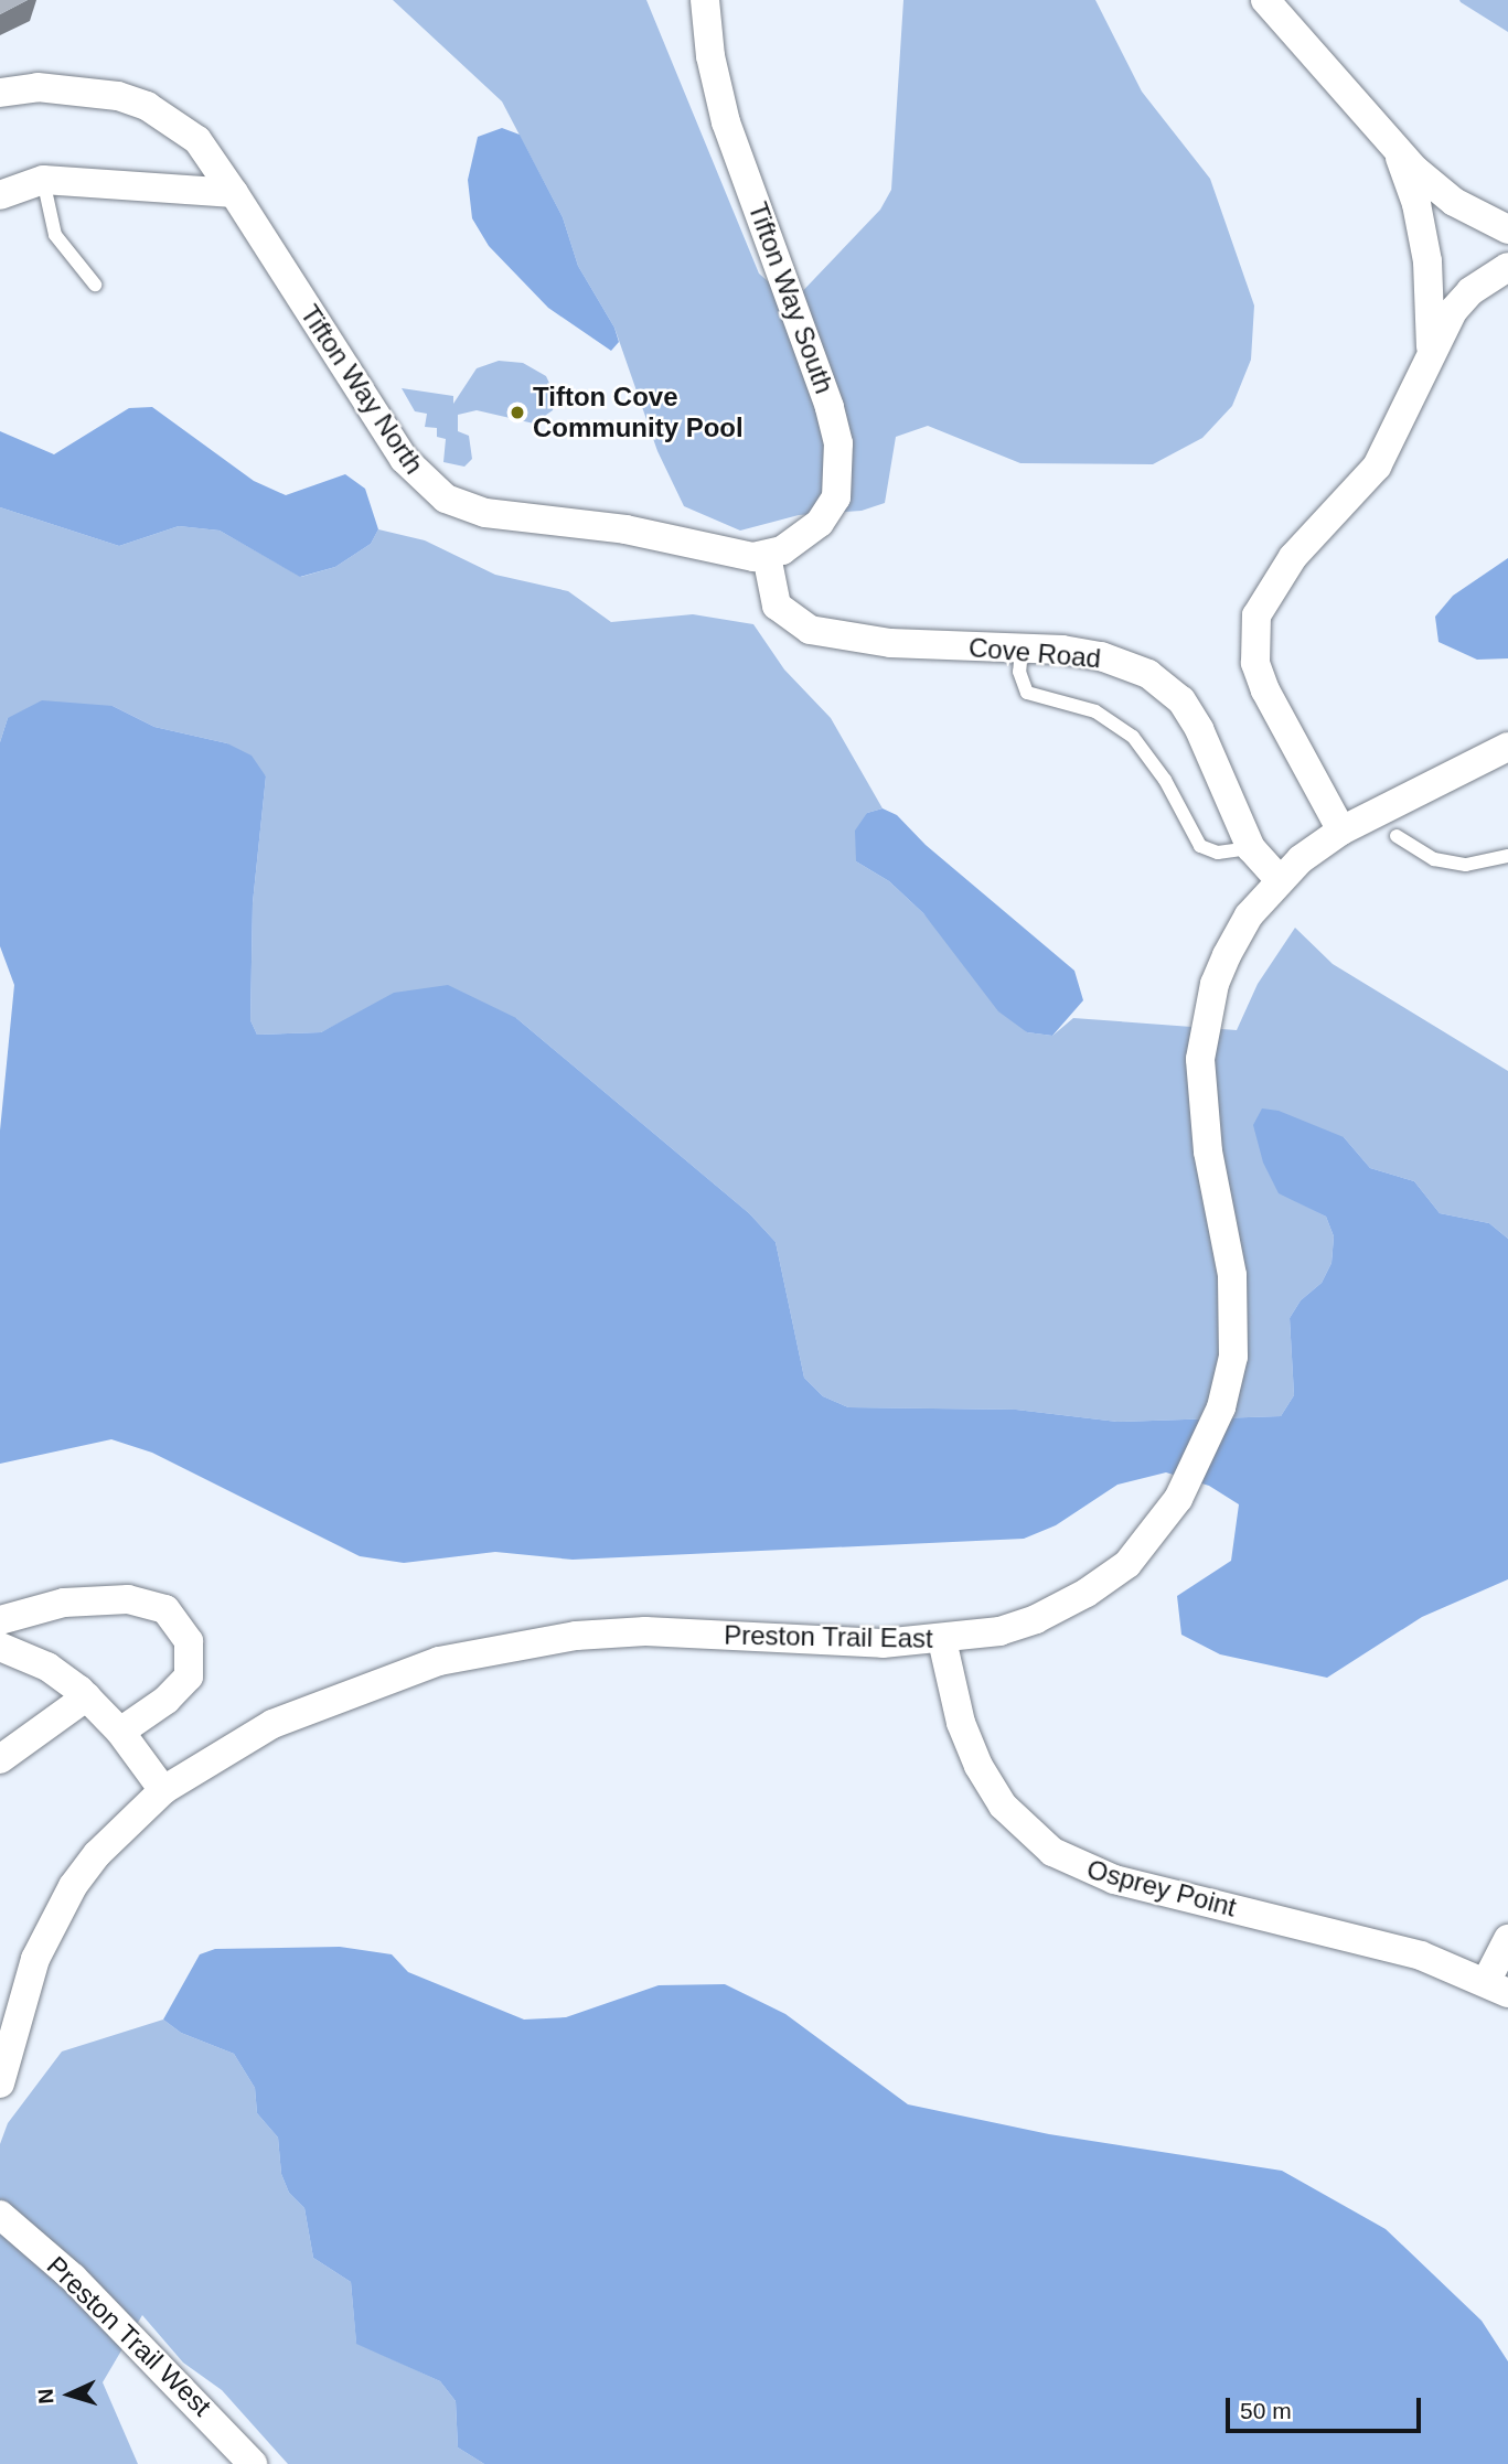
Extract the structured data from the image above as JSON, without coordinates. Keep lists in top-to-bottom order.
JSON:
{
  "streets": {
    "street": [
      "Tifton Way South",
      "Tifton Way North",
      "Cove Road",
      "Preston Trail East",
      "Osprey Point",
      "Preston Trail West"
    ]
  },
  "crossings": [
    ["Tifton Way South", "Tifton Way North"],
    ["Tifton Way South", "Cove Road"],
    ["Tifton Way North", "Cove Road"],
    ["Cove Road", "Preston Trail East"],
    ["Preston Trail East", "Osprey Point"]
  ],
  "places": ["Tifton Cove Community Pool"],
  "scale_bar": "50 m",
  "north": "left"
}
